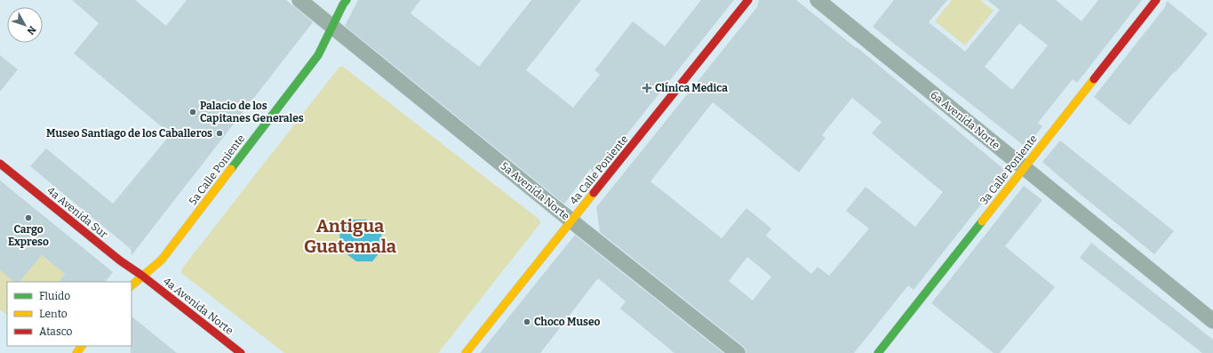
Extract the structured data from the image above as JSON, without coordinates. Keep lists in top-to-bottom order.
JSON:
{
  "streets": {
    "main road": [
      "5a Calle Poniente",
      "4a Calle Poniente",
      "3a Calle Poniente",
      "4a Avenida Sur",
      "4a Avenida Norte"
    ],
    "street": ["6a Avenida Norte", "5a Avenida Norte"]
  },
  "crossings": [
    ["6a Avenida Norte", "3a Calle Poniente"],
    ["5a Calle Poniente", "5a Avenida Norte"],
    ["5a Calle Poniente", "4a Avenida Sur"],
    ["5a Calle Poniente", "4a Avenida Norte"],
    ["4a Calle Poniente", "5a Avenida Norte"],
    ["4a Avenida Sur", "4a Avenida Norte"]
  ],
  "districts": ["Antigua Guatemala"],
  "places": {
    "health": ["Clínica Medica"],
    "other": [
      "Palacio de los Capitanes Generales",
      "Museo Santiago de los Caballeros",
      "Cargo Expreso",
      "Choco Museo"
    ]
  },
  "legend": ["Fluido", "Lento", "Atasco"],
  "north": "bottom right"
}
